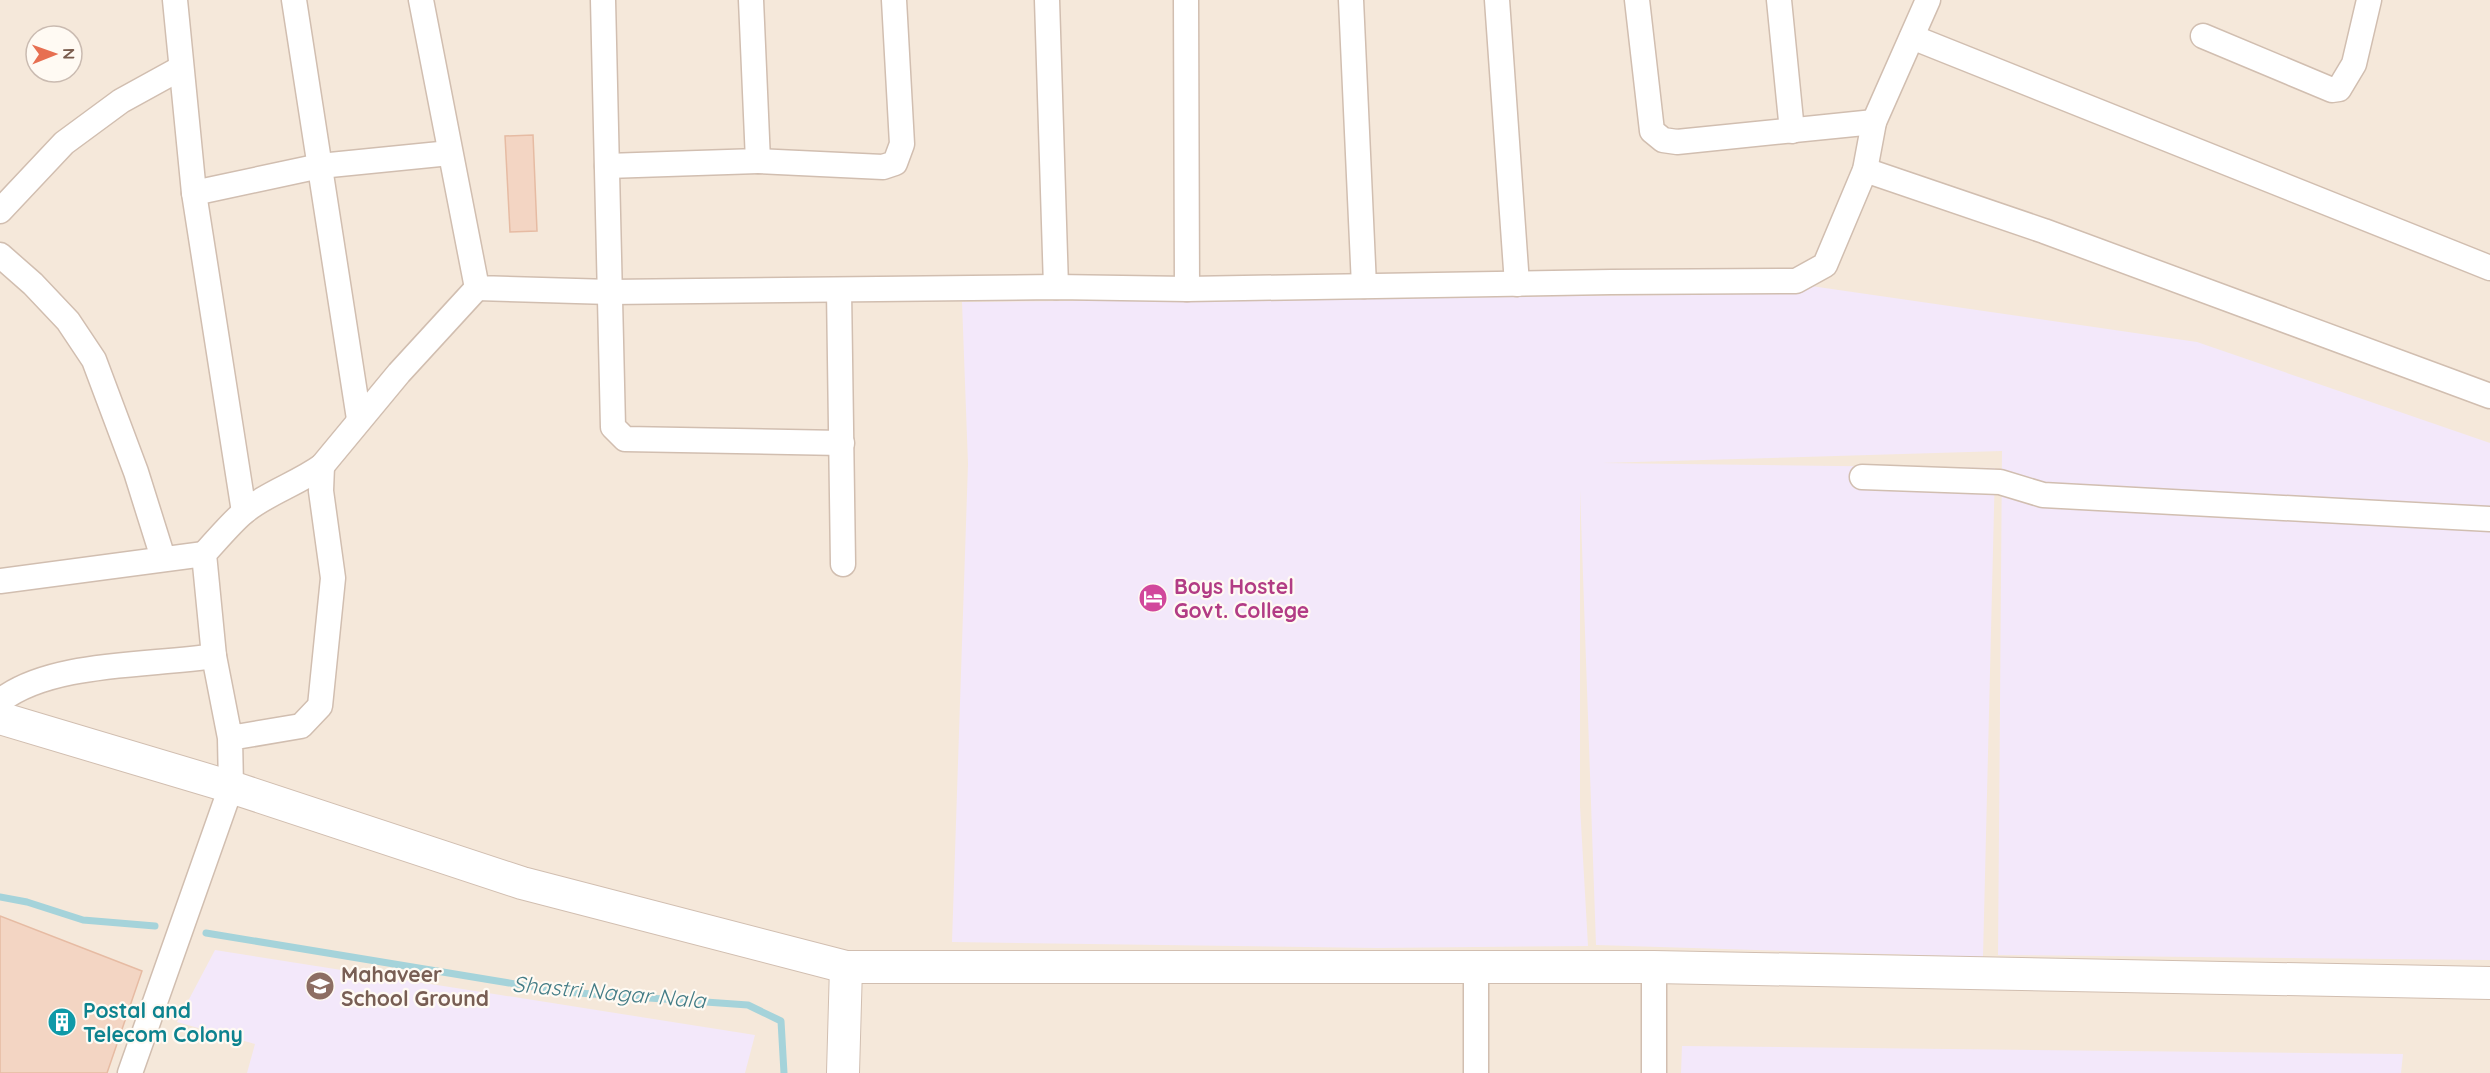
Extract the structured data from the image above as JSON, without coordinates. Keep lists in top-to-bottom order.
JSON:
{
  "water": ["Shastri Nagar Nala"],
  "places": {
    "hotel": ["Boys Hostel Govt. College"],
    "school or university": ["Mahaveer School Ground"],
    "building": ["Postal and Telecom Colony"]
  },
  "north": "right"
}
